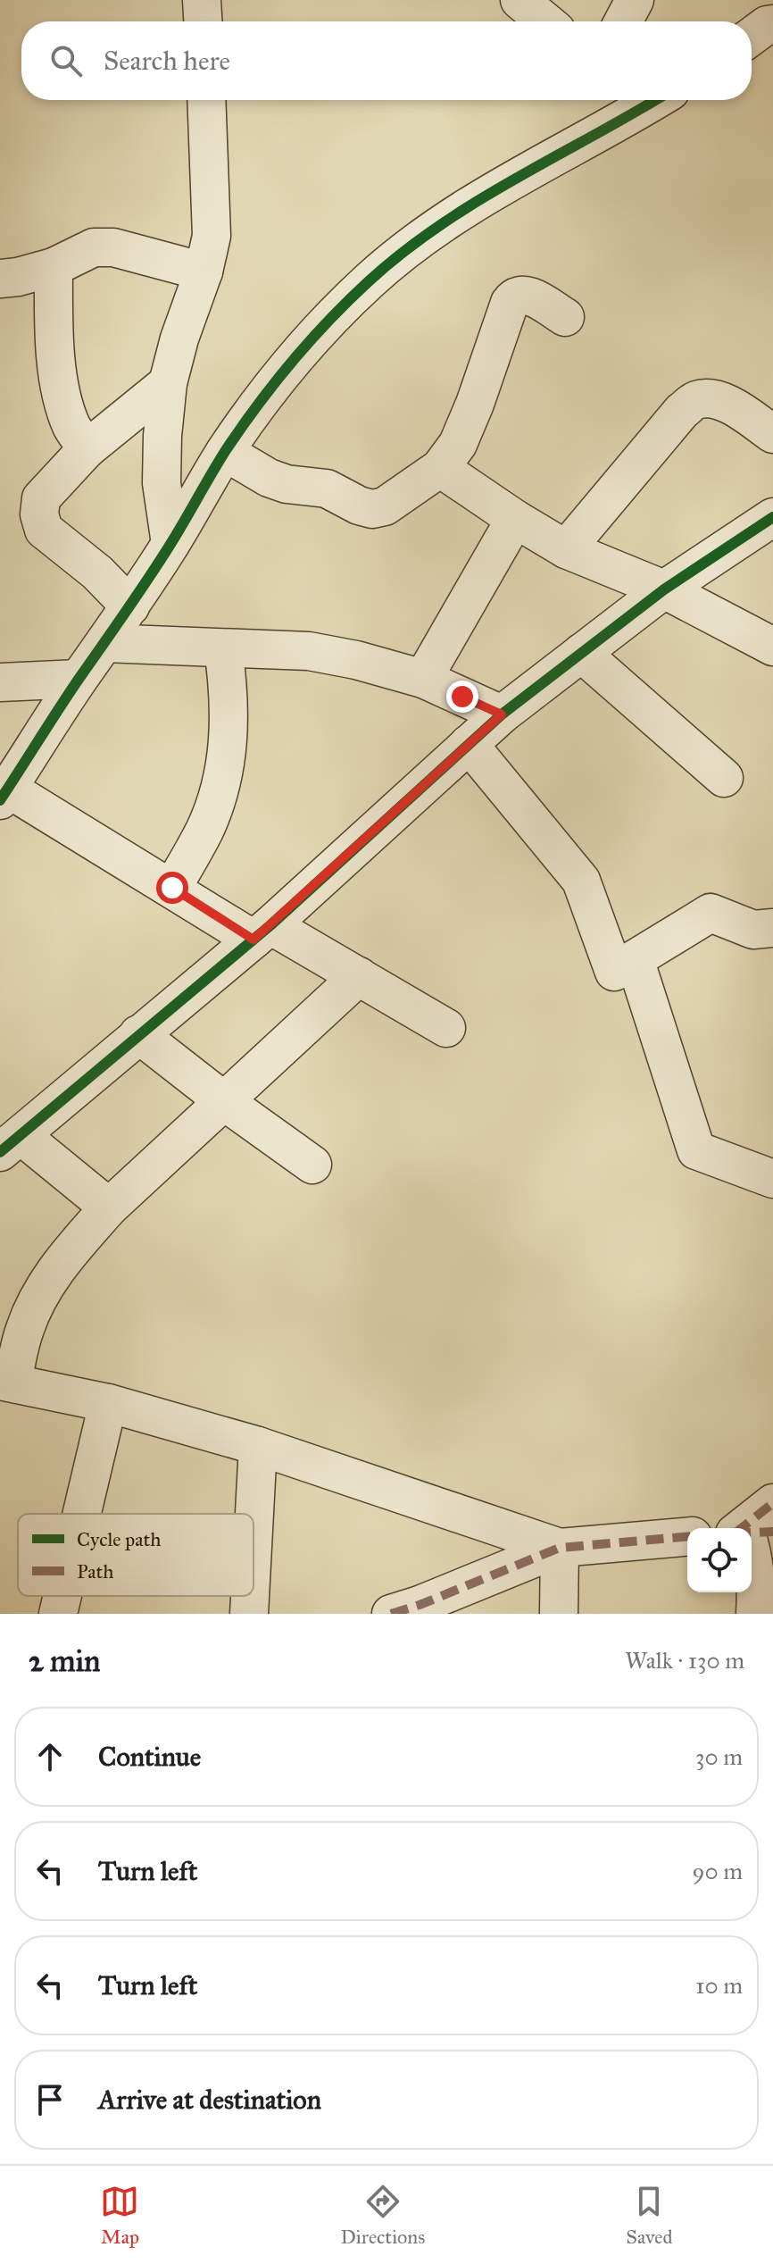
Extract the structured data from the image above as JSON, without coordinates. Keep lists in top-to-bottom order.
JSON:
{
  "legend": ["Cycle path", "Path"],
  "page": {
    "search": "Search here",
    "heading": ["2 min", "Walk · 130 m"],
    "list": [
      ["Continue", "30 m"],
      ["Turn left", "90 m"],
      ["Turn left", "10 m"],
      "Arrive at destination"
    ],
    "nav": ["Map", "Directions", "Saved"]
  }
}
